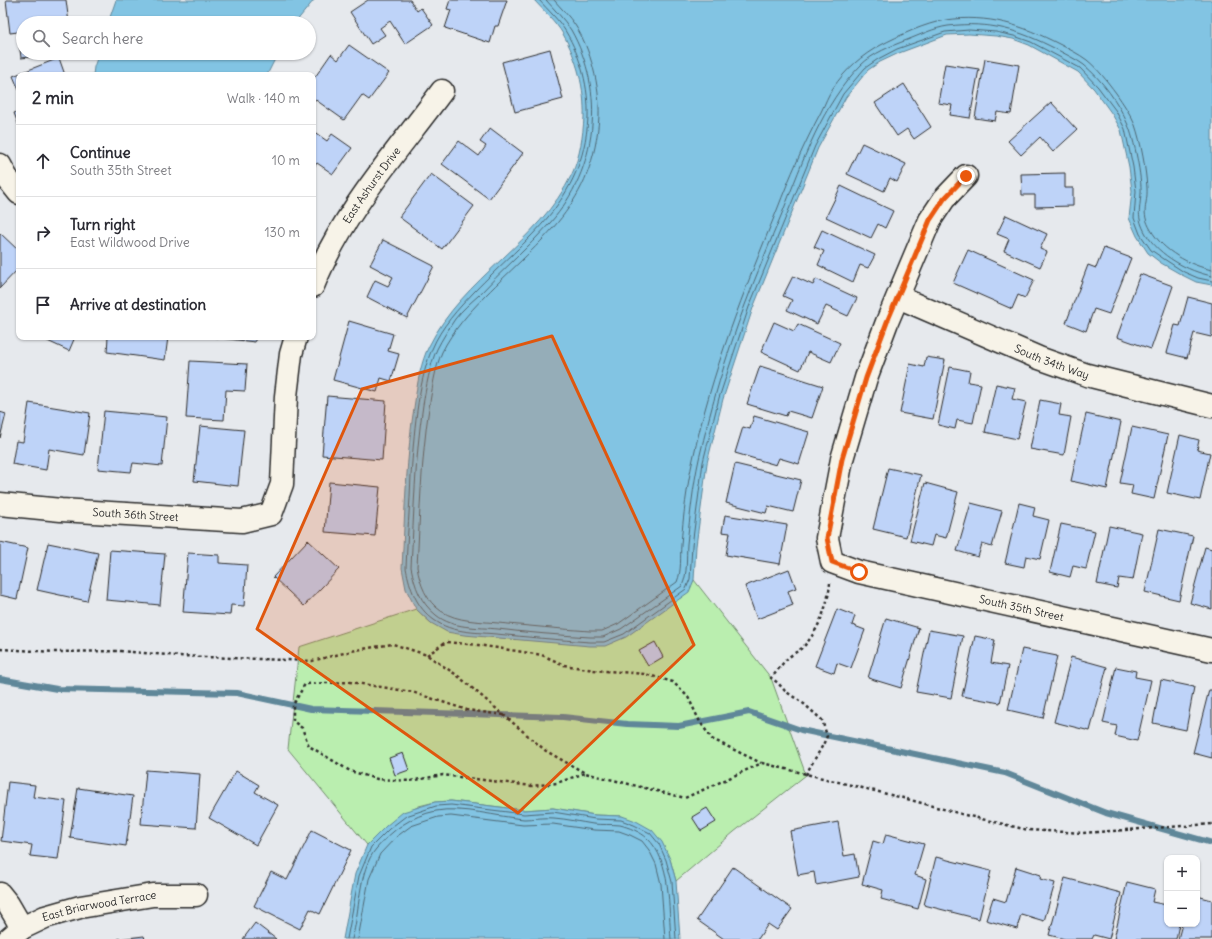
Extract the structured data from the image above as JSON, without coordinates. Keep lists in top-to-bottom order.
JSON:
{
  "streets": {
    "street": [
      "East Ashurst Drive",
      "South 34th Way",
      "South 36th Street",
      "South 35th Street",
      "East Briarwood Terrace"
    ]
  },
  "page": {
    "search": "Search here",
    "heading": ["2 min", "Walk · 140 m"],
    "list": [
      ["Continue", "South 35th Street", "10 m"],
      ["Turn right", "East Wildwood Drive", "130 m"],
      "Arrive at destination"
    ],
    "map_buttons": ["+", "−"]
  }
}
